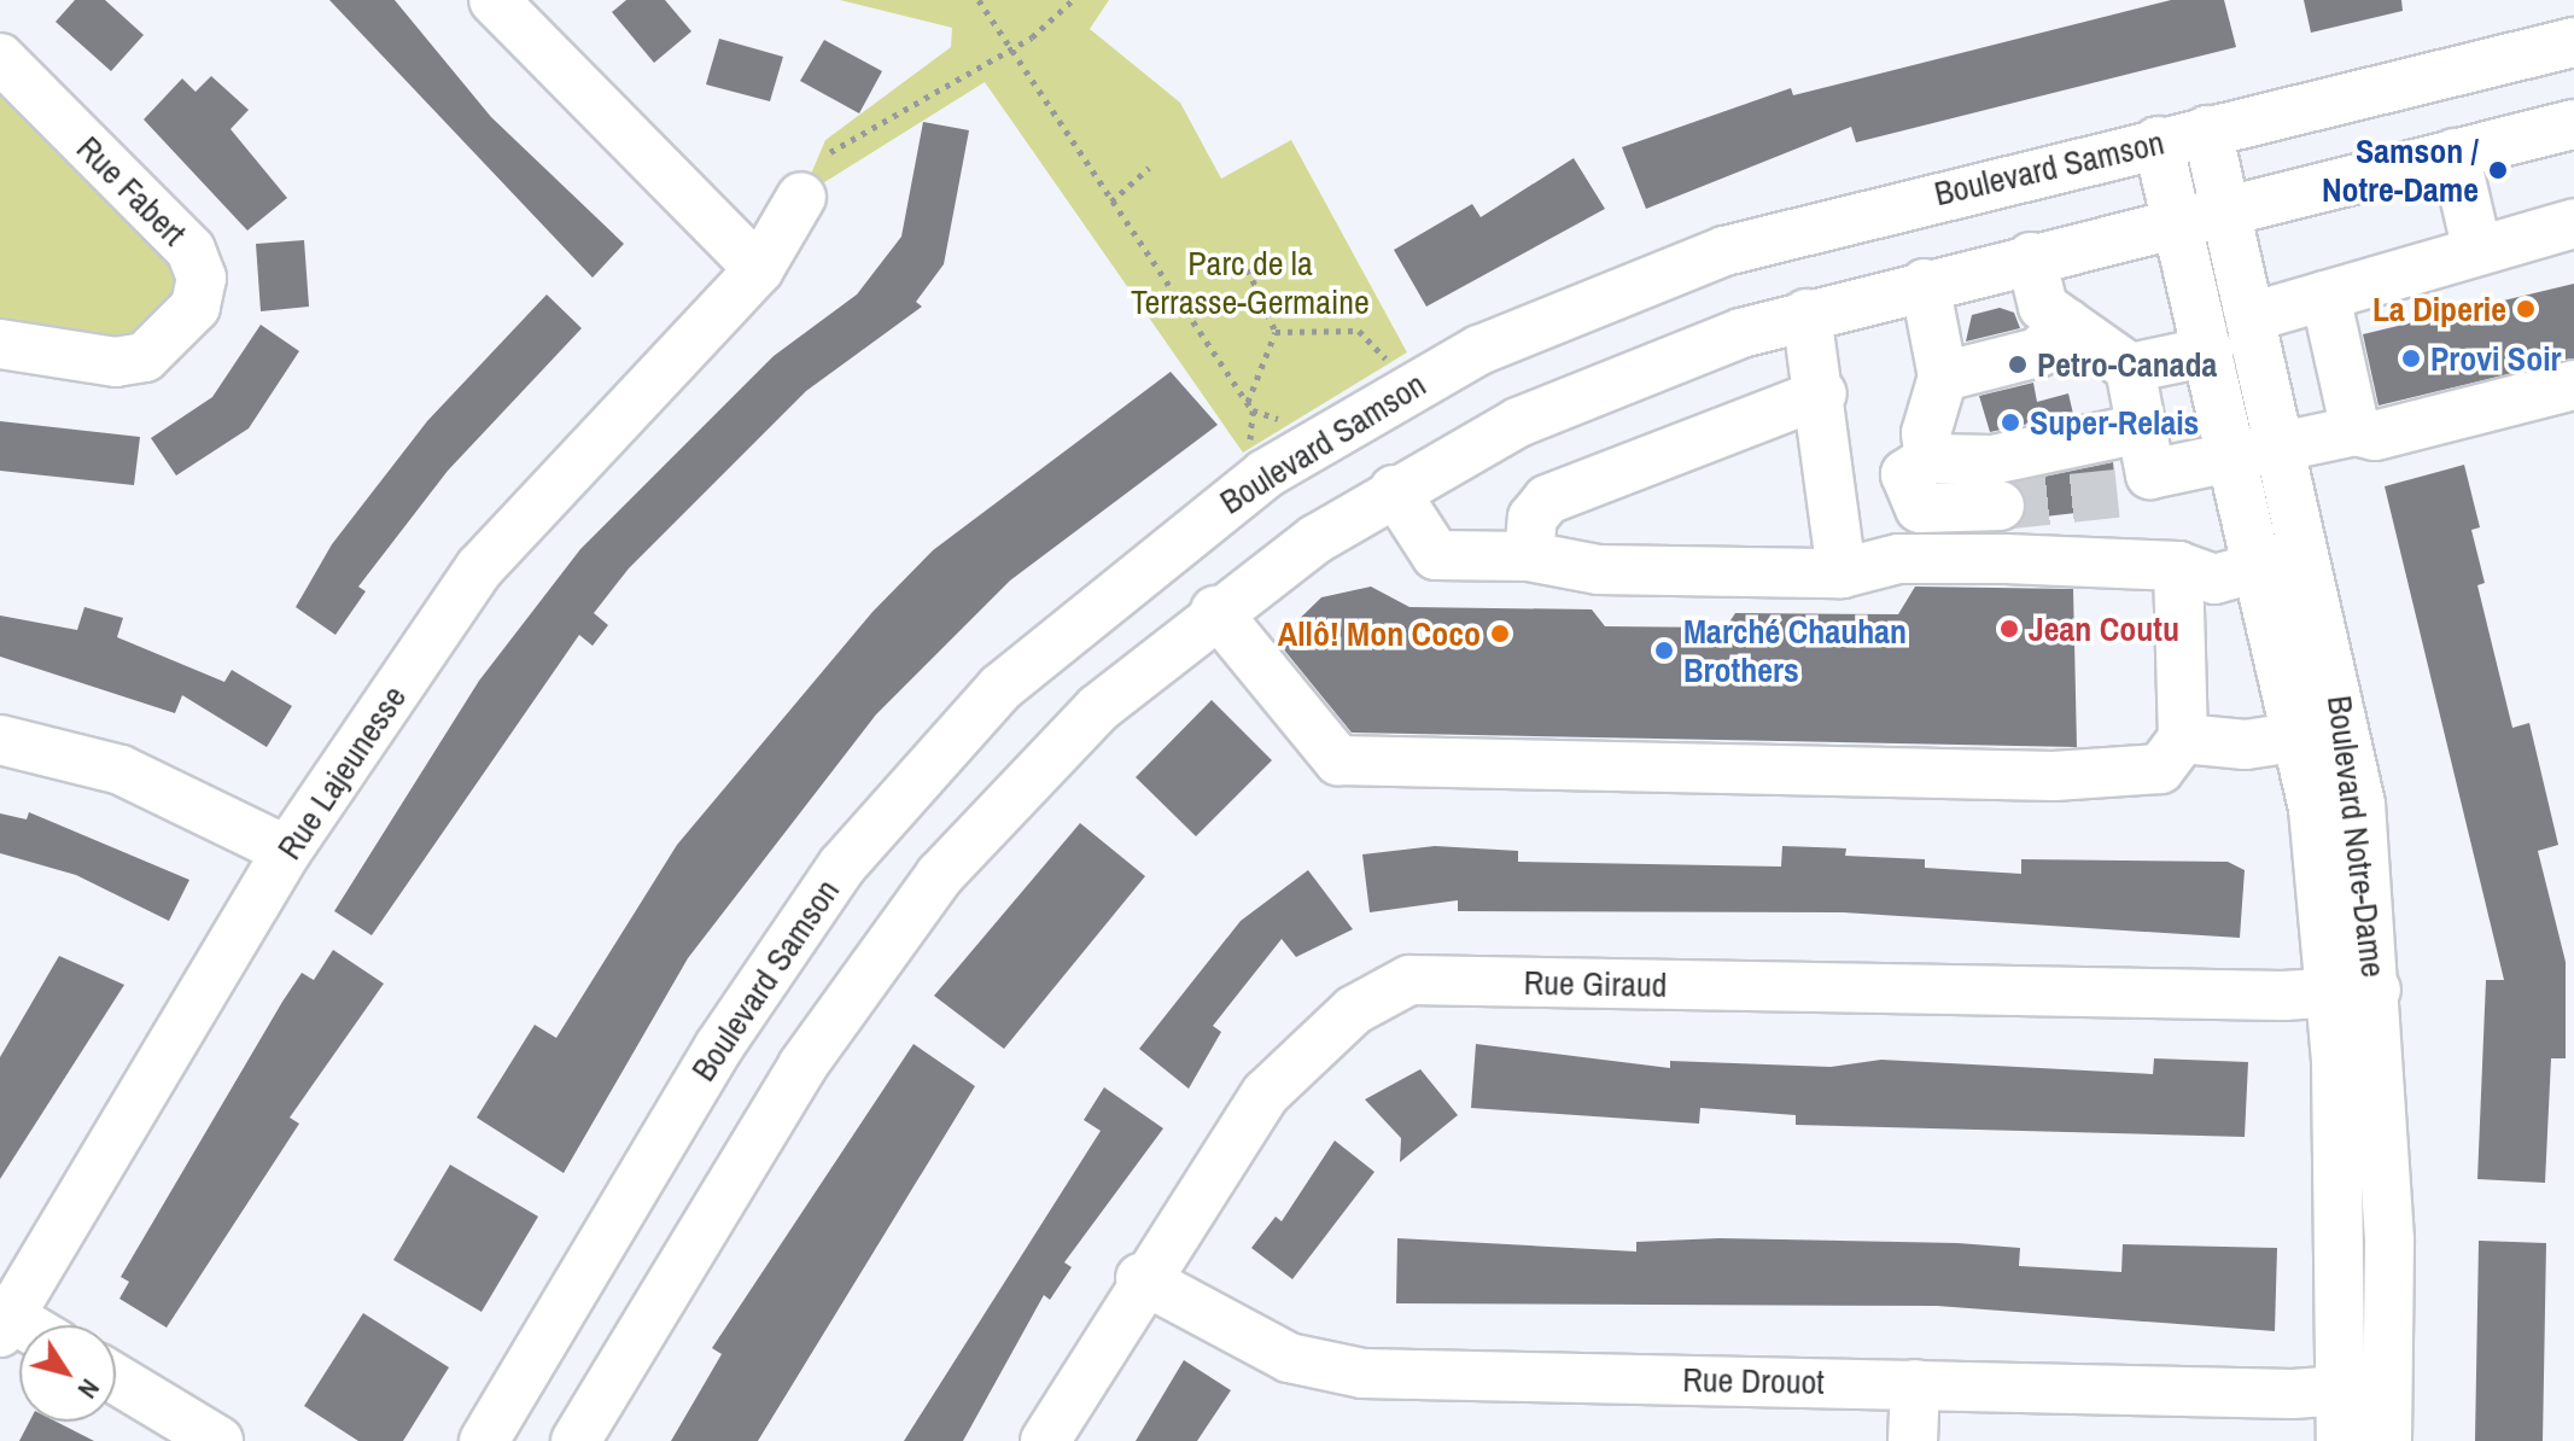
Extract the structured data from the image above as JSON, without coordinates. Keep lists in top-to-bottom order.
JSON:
{
  "streets": {
    "street": [
      "Boulevard Samson",
      "Rue Fabert",
      "Rue Lajeunesse",
      "Boulevard Notre-Dame",
      "Rue Giraud",
      "Rue Drouot"
    ]
  },
  "crossings": [
    ["Boulevard Samson", "Boulevard Notre-Dame"],
    ["Boulevard Notre-Dame", "Rue Giraud"],
    ["Boulevard Notre-Dame", "Rue Drouot"],
    ["Rue Giraud", "Rue Drouot"]
  ],
  "parks": ["Parc de la Terrasse-Germaine"],
  "places": [
    "Samson / Notre-Dame",
    "La Diperie",
    "Provi Soir",
    "Petro-Canada",
    "Super-Relais",
    "Jean Coutu",
    "Allô! Mon Coco",
    "Marché Chauhan Brothers"
  ],
  "north": "bottom right"
}
